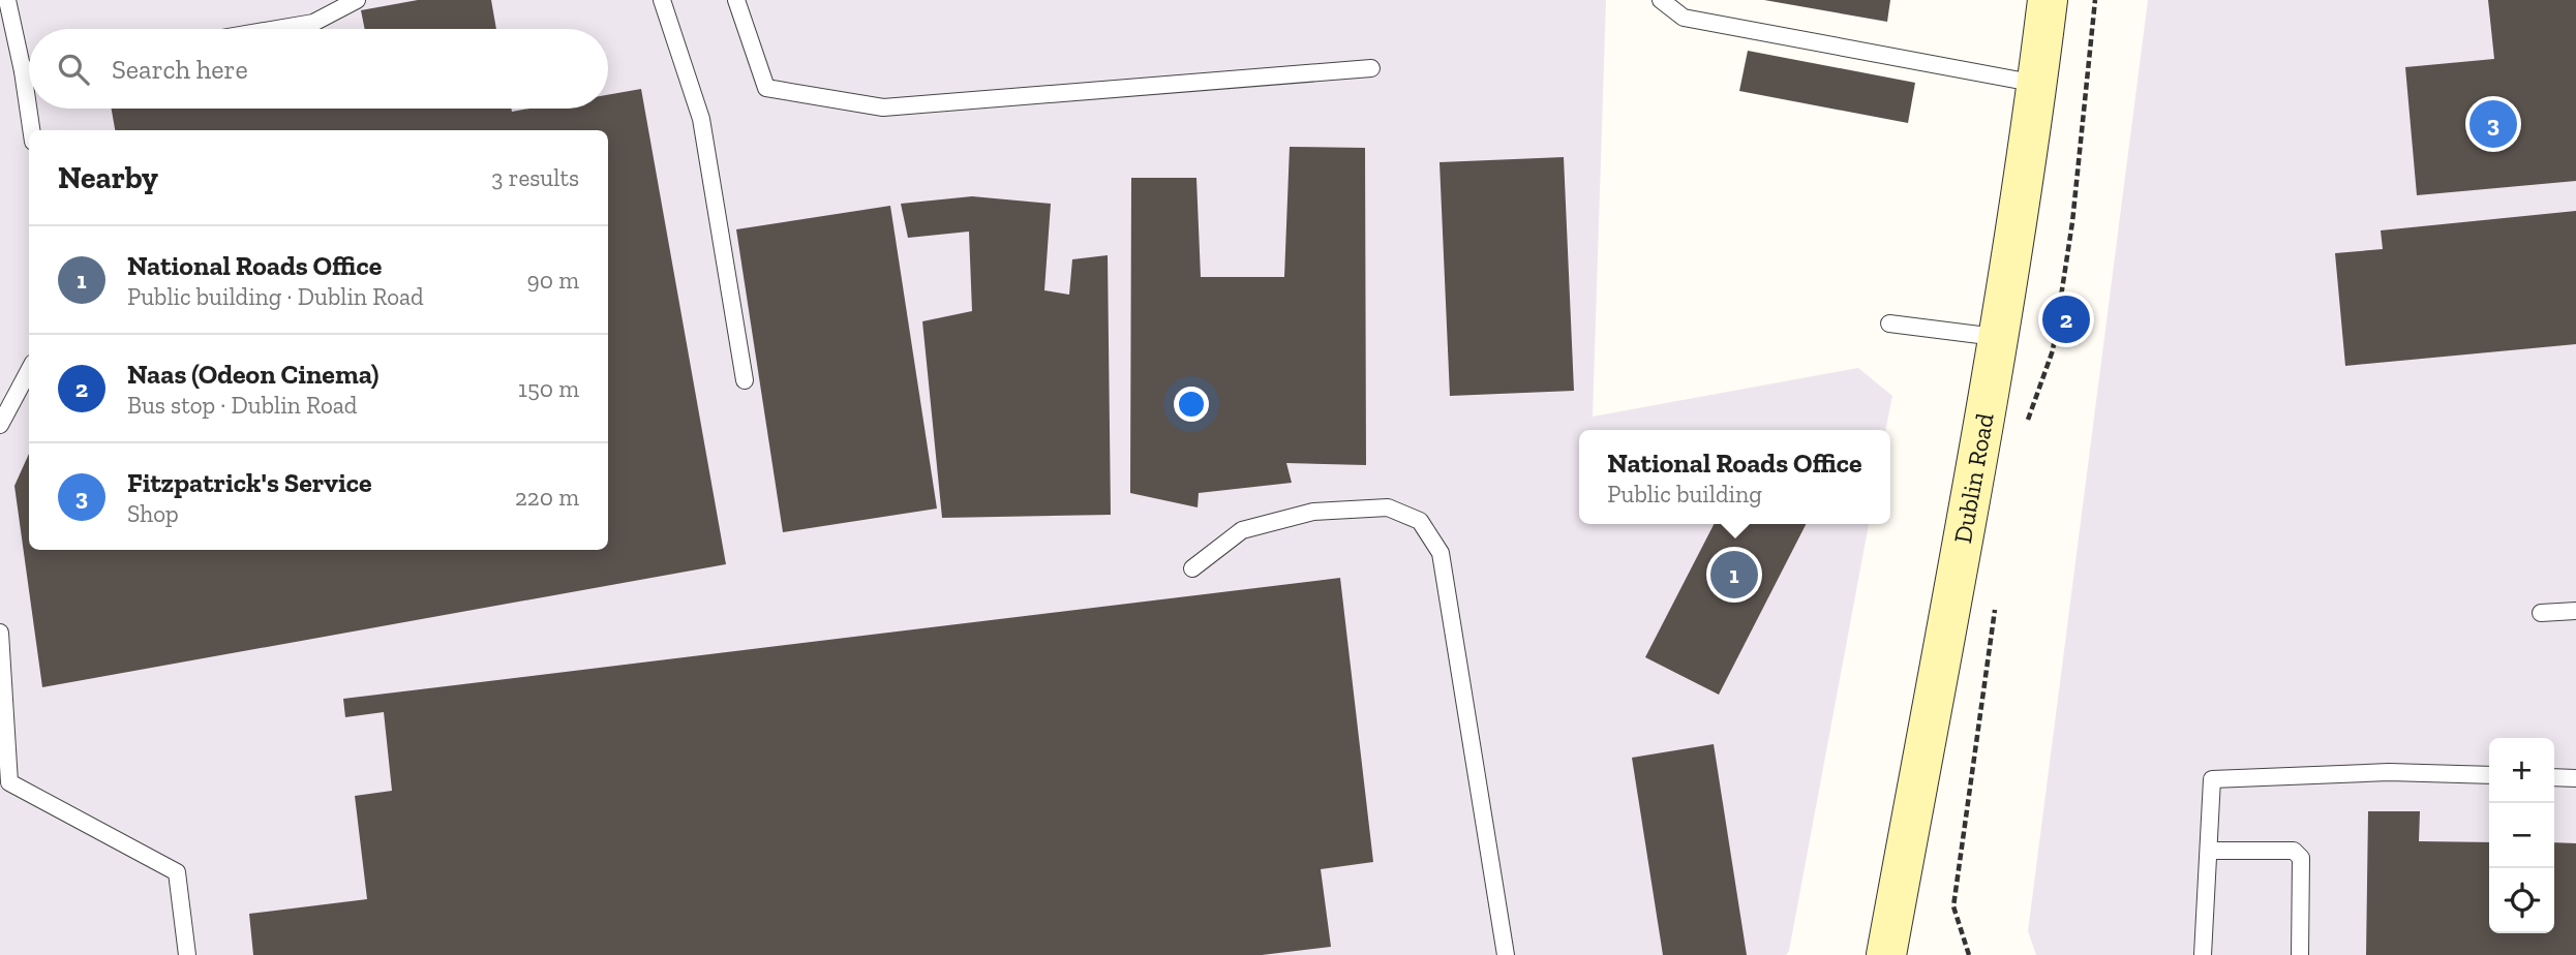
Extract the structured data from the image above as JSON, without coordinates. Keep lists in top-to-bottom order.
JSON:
{
  "streets": {
    "main road": ["Dublin Road"]
  },
  "page": {
    "search": "Search here",
    "pins": ["3", "2", "1"],
    "heading": ["Nearby", "3 results"],
    "list": [
      {
        "mark": "1",
        "name": "National Roads Office",
        "note": "Public building · Dublin Road",
        "value": "90 m"
      },
      {
        "mark": "2",
        "name": "Naas (Odeon Cinema)",
        "note": "Bus stop · Dublin Road",
        "value": "150 m"
      },
      {
        "mark": "3",
        "name": "Fitzpatrick's Service",
        "note": "Shop",
        "value": "220 m"
      }
    ],
    "popup": ["National Roads Office", "Public building"],
    "map_buttons": ["+", "−"]
  }
}
